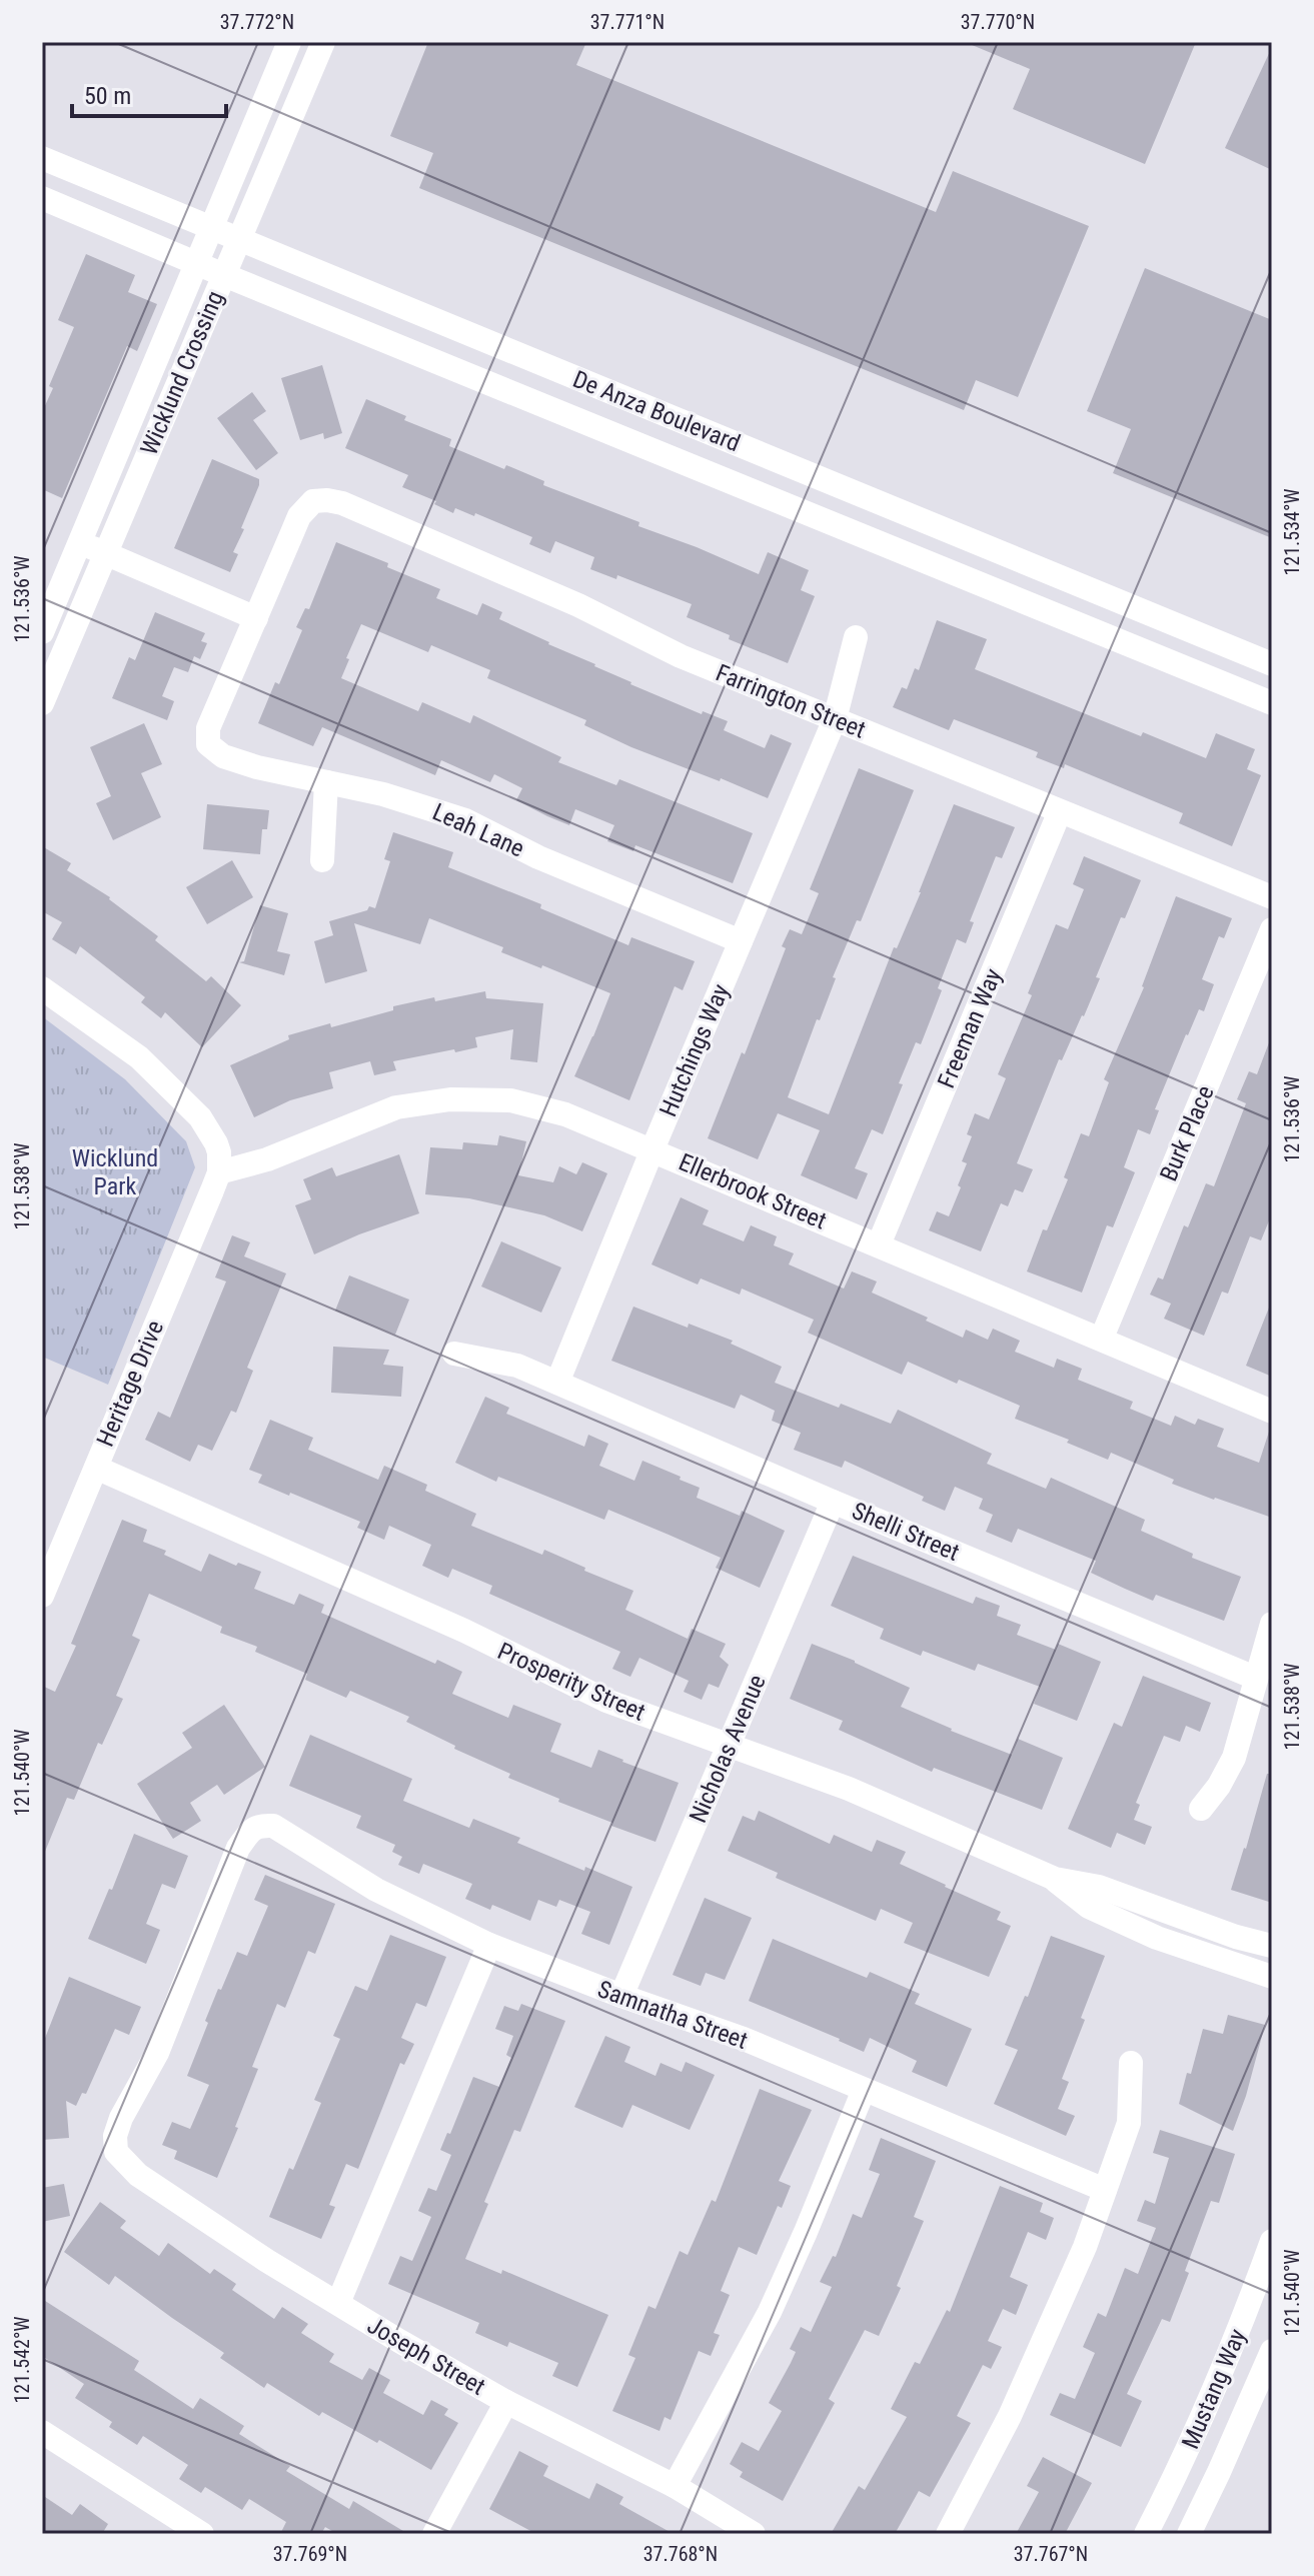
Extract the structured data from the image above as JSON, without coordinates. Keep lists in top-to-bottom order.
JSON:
{
  "streets": {
    "street": [
      "Wicklund Crossing",
      "De Anza Boulevard",
      "Farrington Street",
      "Leah Lane",
      "Freeman Way",
      "Hutchings Way",
      "Burk Place",
      "Ellerbrook Street",
      "Heritage Drive",
      "Shelli Street",
      "Prosperity Street",
      "Nicholas Avenue",
      "Samnatha Street",
      "Joseph Street",
      "Mustang Way"
    ]
  },
  "crossings": [
    ["Wicklund Crossing", "De Anza Boulevard"],
    ["Farrington Street", "Leah Lane"],
    ["Farrington Street", "Freeman Way"],
    ["Farrington Street", "Hutchings Way"],
    ["Leah Lane", "Hutchings Way"],
    ["Freeman Way", "Ellerbrook Street"],
    ["Hutchings Way", "Ellerbrook Street"],
    ["Hutchings Way", "Shelli Street"],
    ["Burk Place", "Ellerbrook Street"],
    ["Ellerbrook Street", "Heritage Drive"],
    ["Heritage Drive", "Prosperity Street"],
    ["Shelli Street", "Nicholas Avenue"],
    ["Prosperity Street", "Nicholas Avenue"],
    ["Nicholas Avenue", "Samnatha Street"],
    ["Samnatha Street", "Joseph Street"]
  ],
  "parks": ["Wicklund Park"],
  "scale_bar": "50 m",
  "coordinates": [
    "37.772°N",
    "37.771°N",
    "37.770°N",
    "121.534°W",
    "121.536°W",
    "121.538°W",
    "121.540°W",
    "121.542°W",
    "37.769°N",
    "37.768°N",
    "37.767°N"
  ]
}
